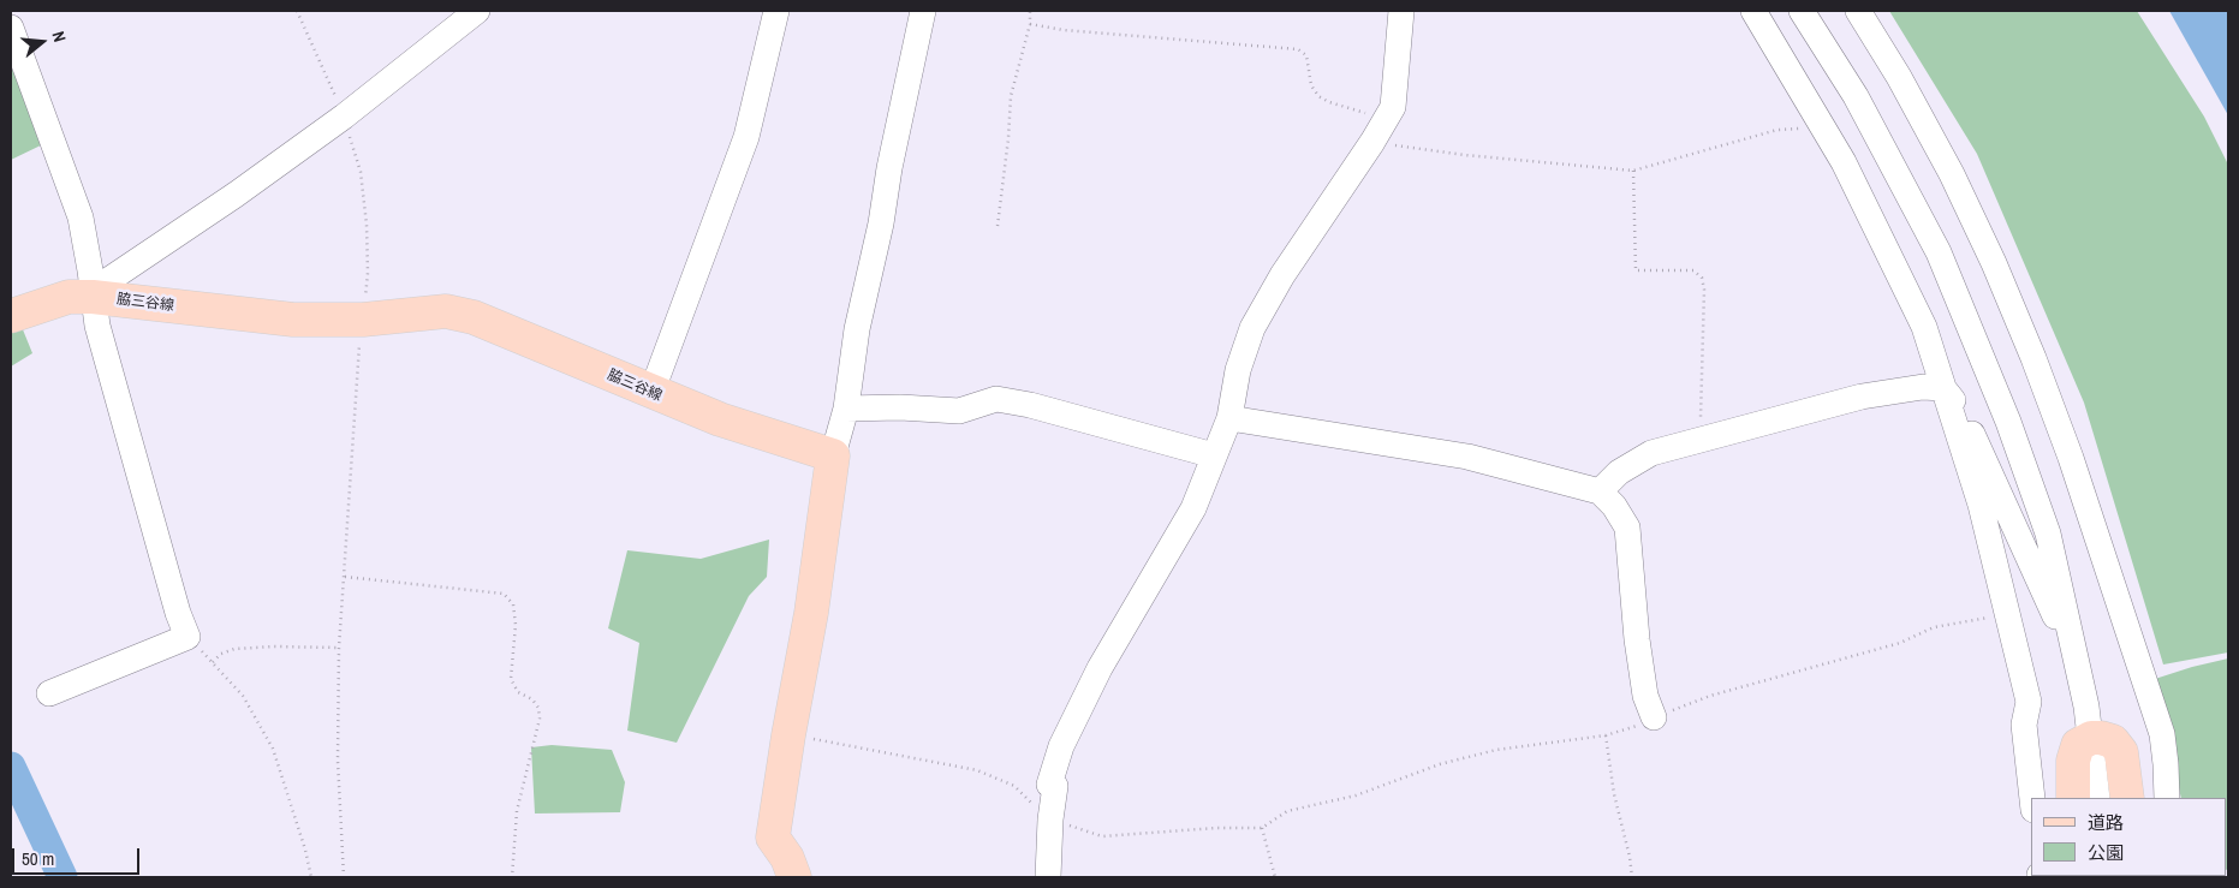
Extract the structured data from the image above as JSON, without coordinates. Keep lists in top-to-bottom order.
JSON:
{
  "streets": {
    "main road": ["脇三谷線"]
  },
  "legend": ["道路", "公園"],
  "scale_bar": "50 m",
  "north": "right"
}
